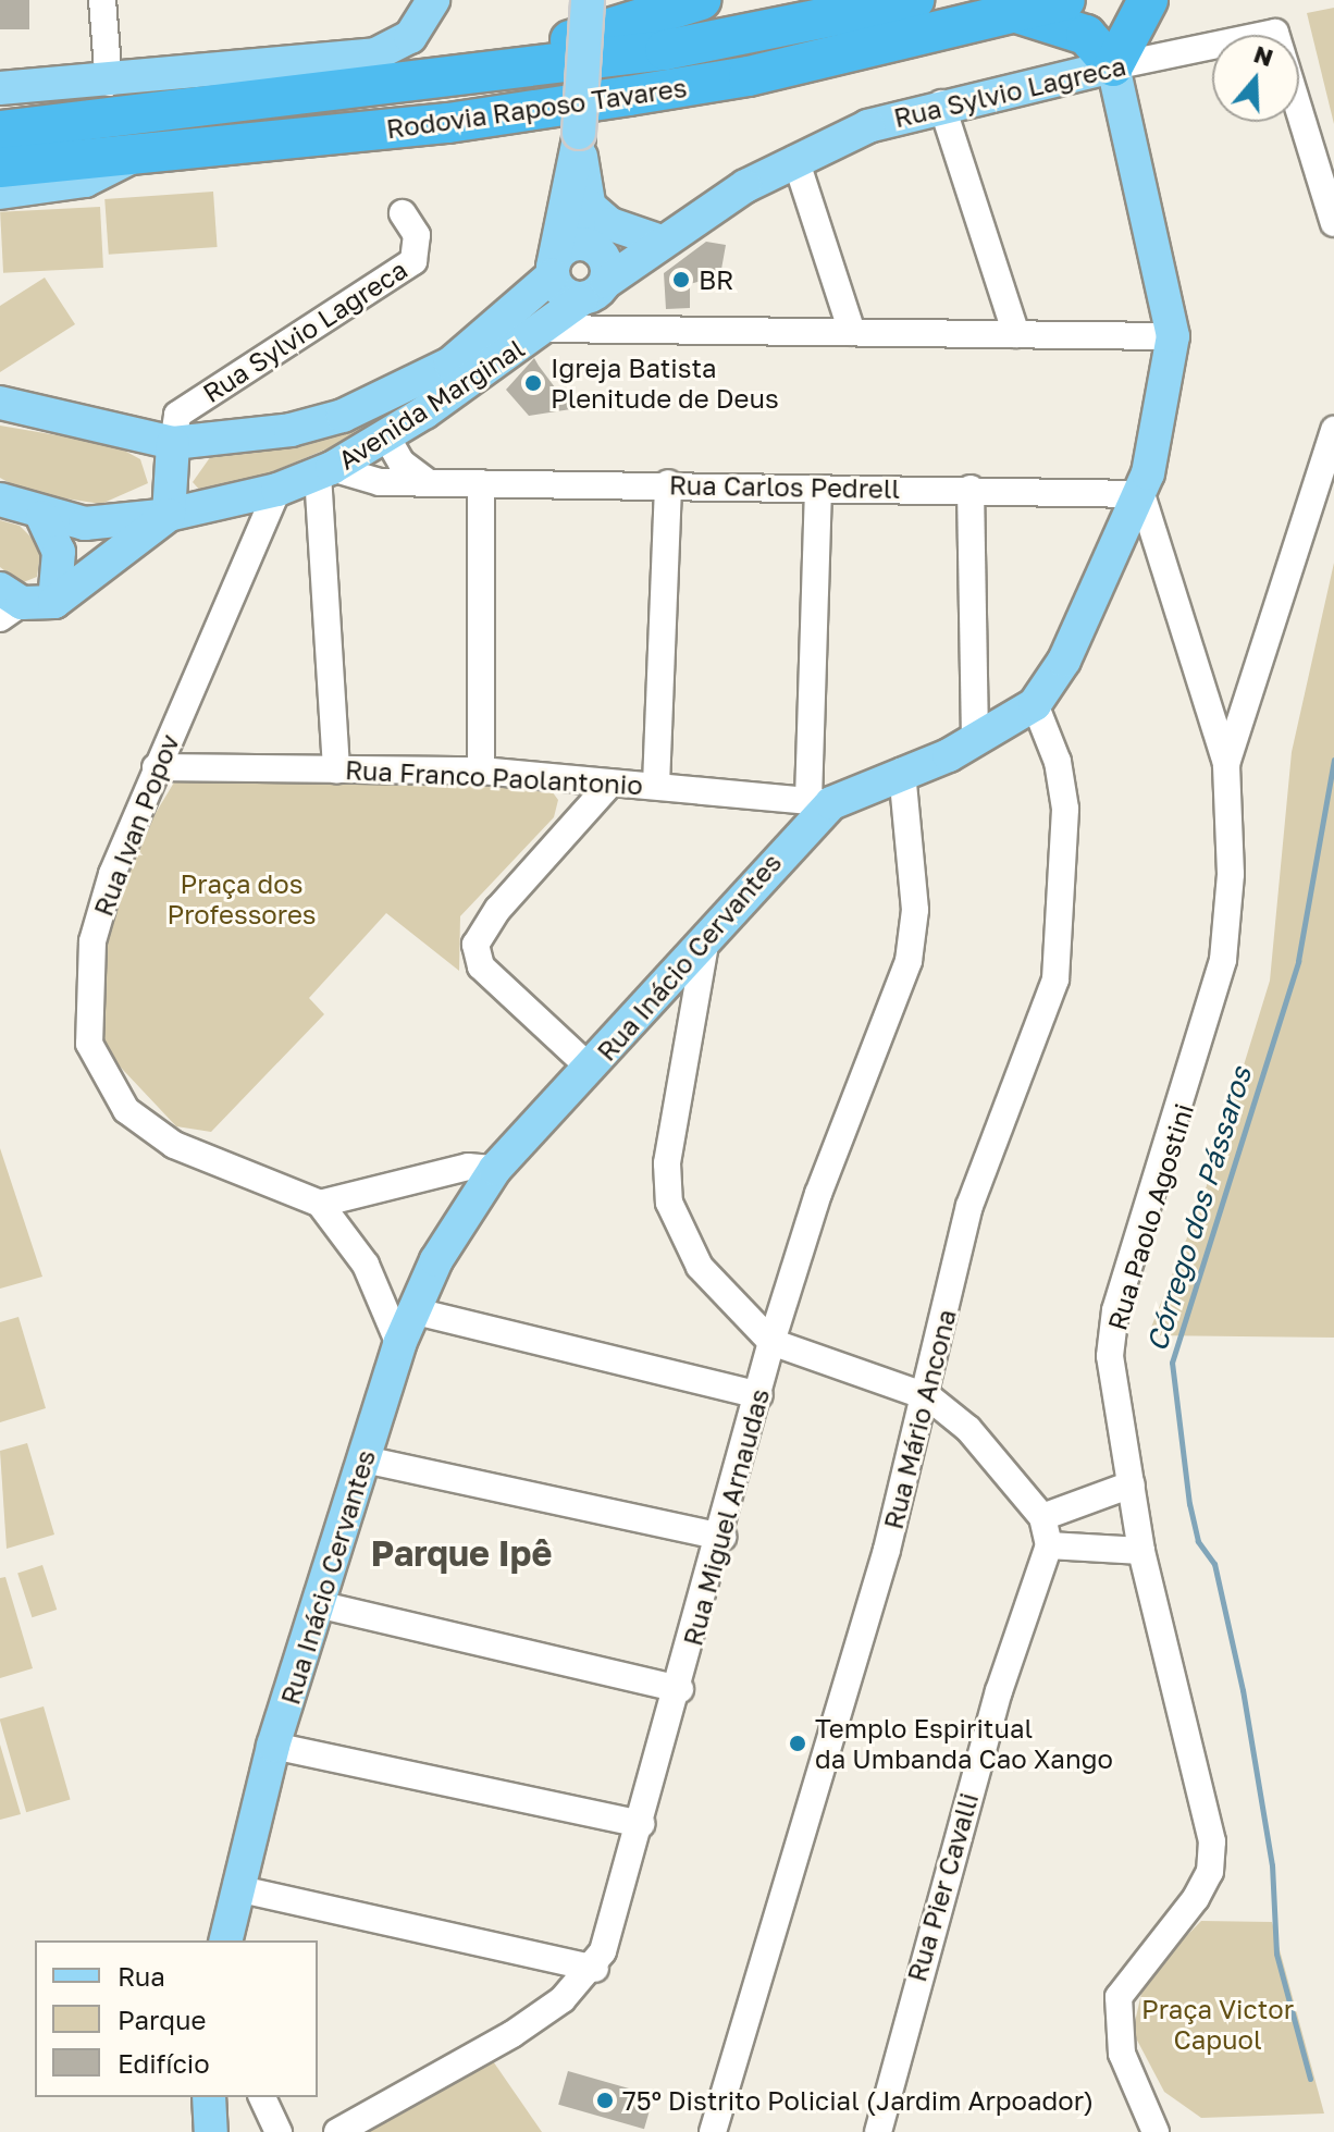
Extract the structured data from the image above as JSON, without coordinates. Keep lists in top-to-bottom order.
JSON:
{
  "streets": {
    "highway": ["Rodovia Raposo Tavares"],
    "main road": ["Rua Sylvio Lagreca", "Avenida Marginal", "Rua Inácio Cervantes"],
    "street": [
      "Rua Carlos Pedrell",
      "Rua Franco Paolantonio",
      "Rua Ivan Popov",
      "Rua Paolo Agostini",
      "Rua Mário Ancona",
      "Rua Miguel Arnaudas",
      "Rua Pier Cavalli"
    ]
  },
  "crossings": [
    ["Rua Sylvio Lagreca", "Avenida Marginal"],
    ["Avenida Marginal", "Rua Carlos Pedrell"],
    ["Avenida Marginal", "Rua Ivan Popov"],
    ["Rua Franco Paolantonio", "Rua Ivan Popov"],
    ["Rua Franco Paolantonio", "Rua Inácio Cervantes"],
    ["Rua Inácio Cervantes", "Rua Mário Ancona"],
    ["Rua Inácio Cervantes", "Rua Miguel Arnaudas"]
  ],
  "districts": ["Parque Ipê"],
  "water": ["Córrego dos Pássaros"],
  "parks": ["Praça dos Professores", "Praça Victor Capuol"],
  "places": [
    "BR",
    "Igreja Batista Plenitude de Deus",
    "Templo Espiritual da Umbanda Cao Xango",
    "75º Distrito Policial (Jardim Arpoador)"
  ],
  "legend": ["Rua", "Parque", "Edifício"],
  "north": "top"
}
